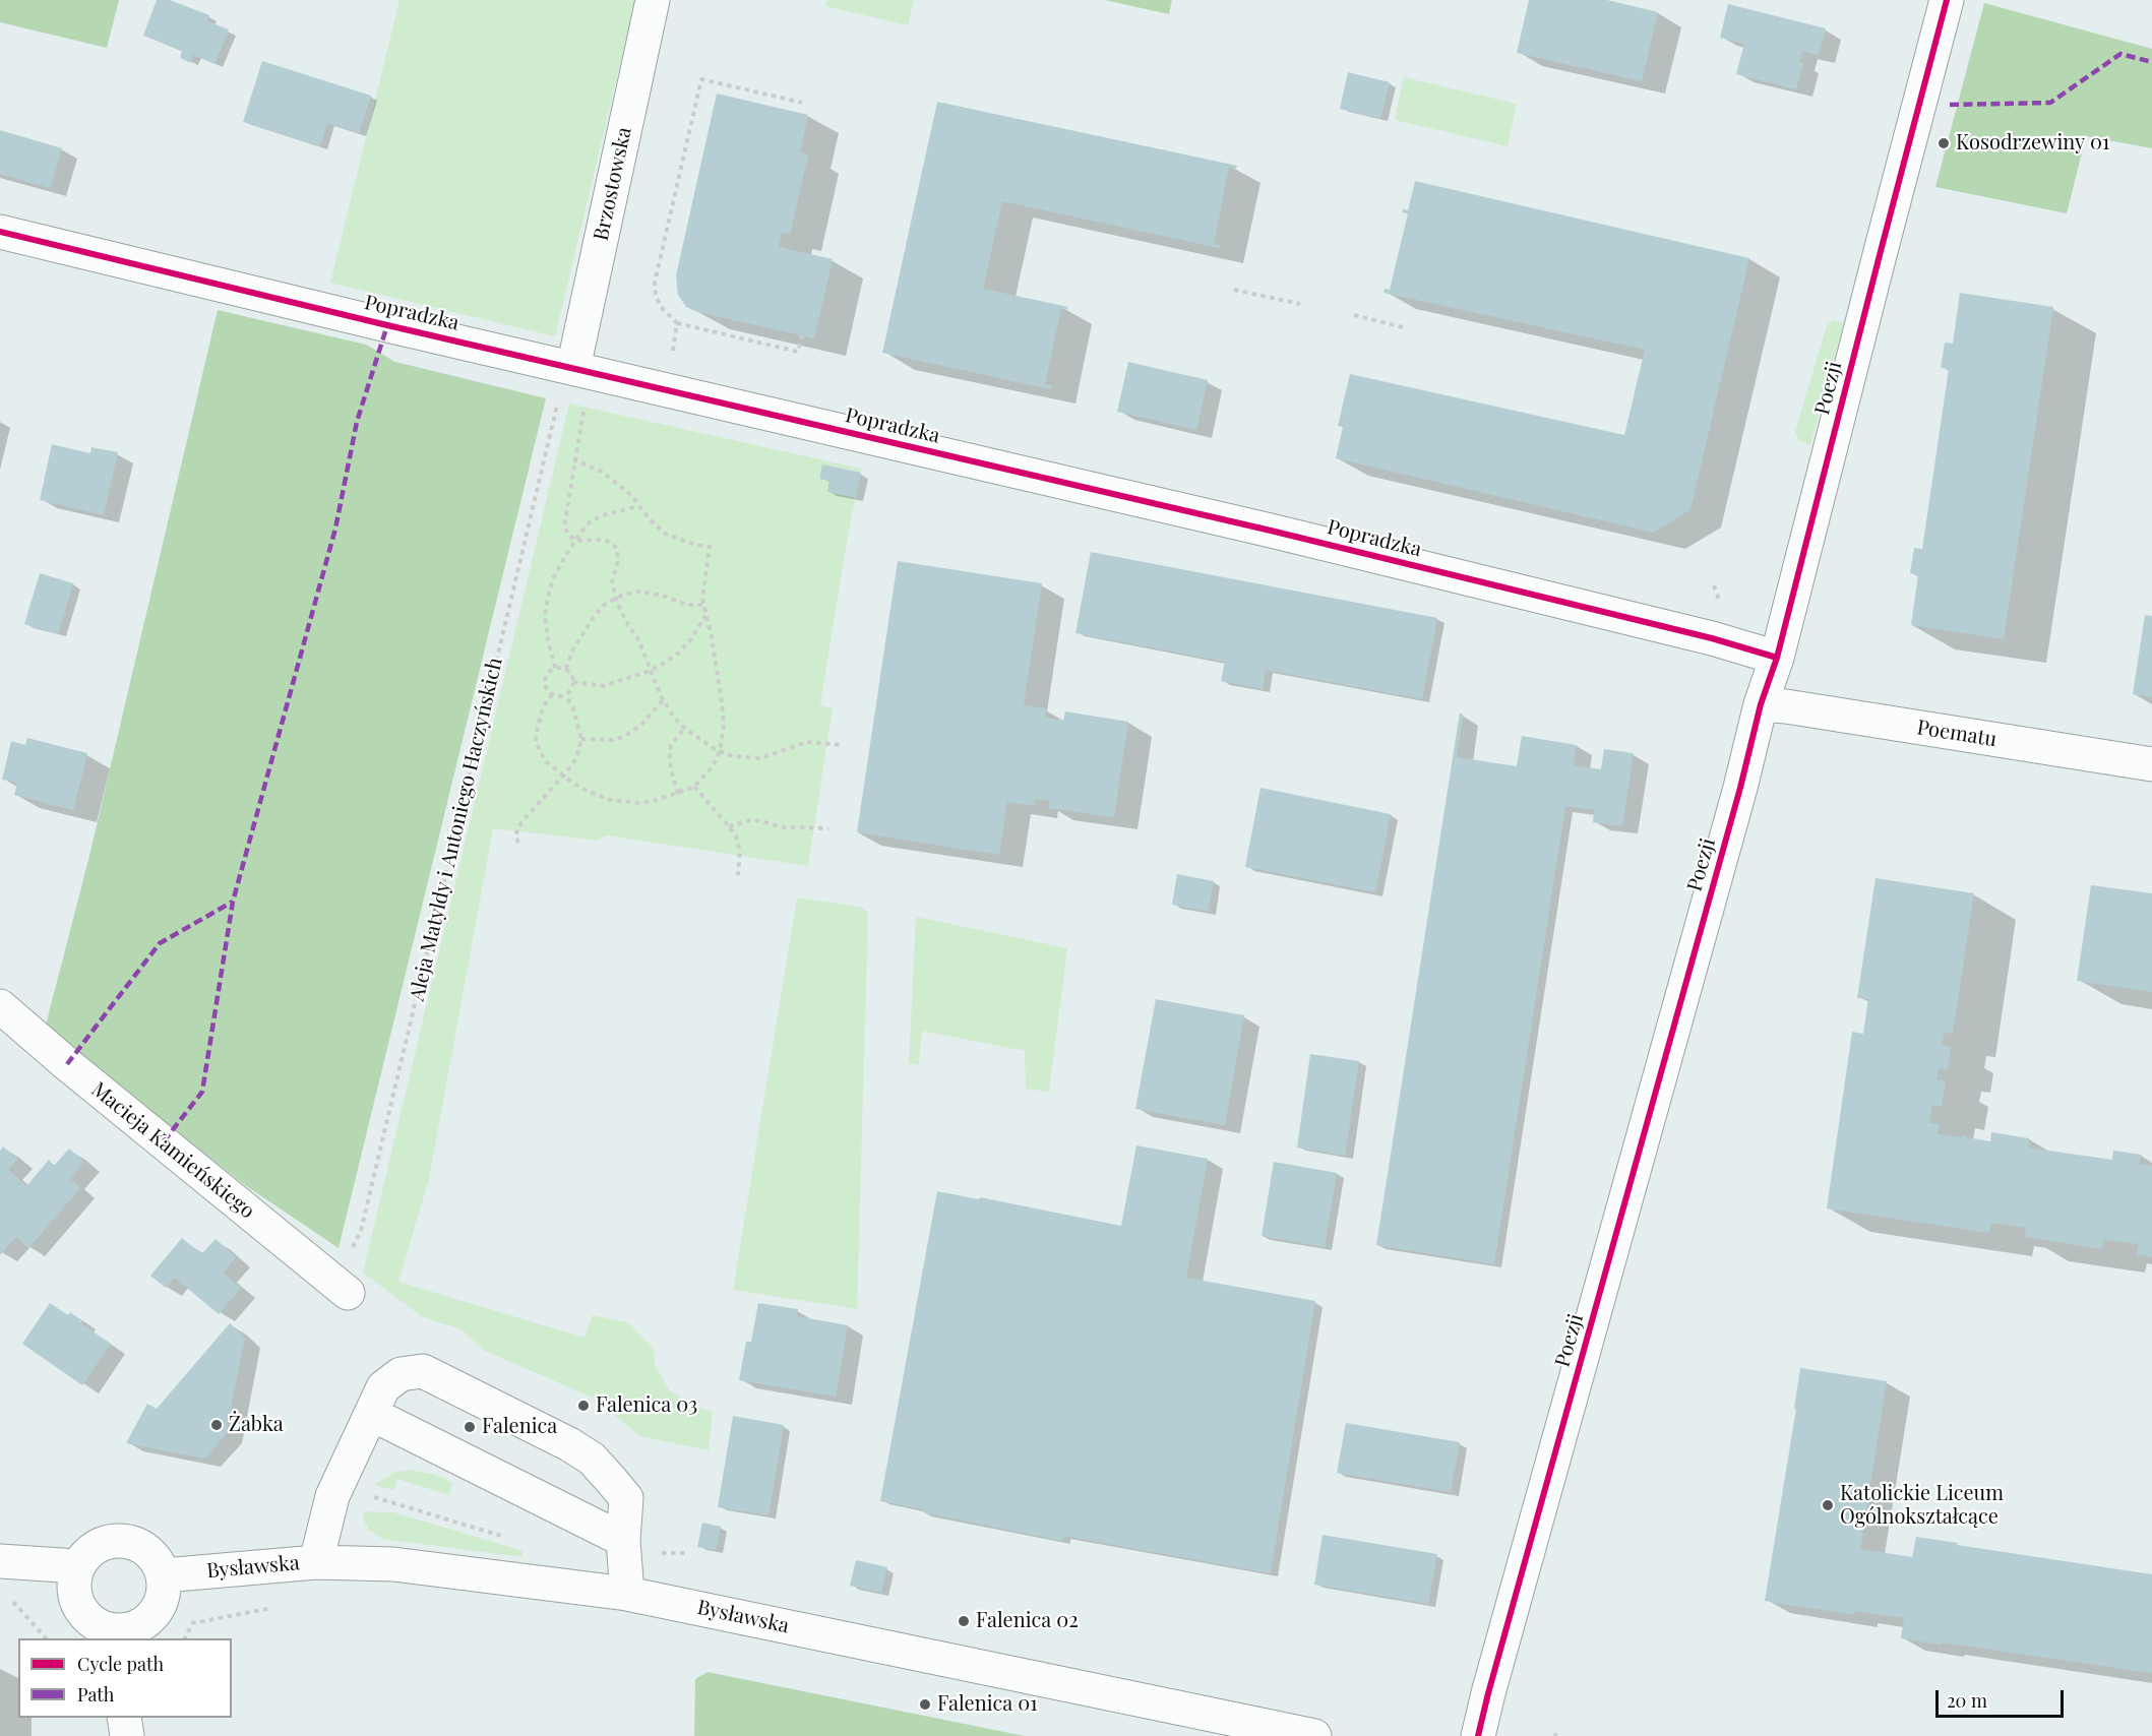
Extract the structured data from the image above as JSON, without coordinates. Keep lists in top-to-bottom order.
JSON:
{
  "streets": {
    "street": [
      "Brzostowska",
      "Popradzka",
      "Poezji",
      "Poematu",
      "Macieja Kamieńskiego",
      "Bysławska"
    ],
    "path": ["Aleja Matyldy i Antoniego Haczyńskich"]
  },
  "crossings": [
    ["Brzostowska", "Popradzka"],
    ["Popradzka", "Poezji"],
    ["Poezji", "Poematu"]
  ],
  "places": [
    "Kosodrzewiny 01",
    "Falenica 03",
    "Żabka",
    "Falenica",
    "Katolickie Liceum Ogólnokształcące",
    "Falenica 02",
    "Falenica 01"
  ],
  "legend": ["Cycle path", "Path"],
  "scale_bar": "20 m"
}
